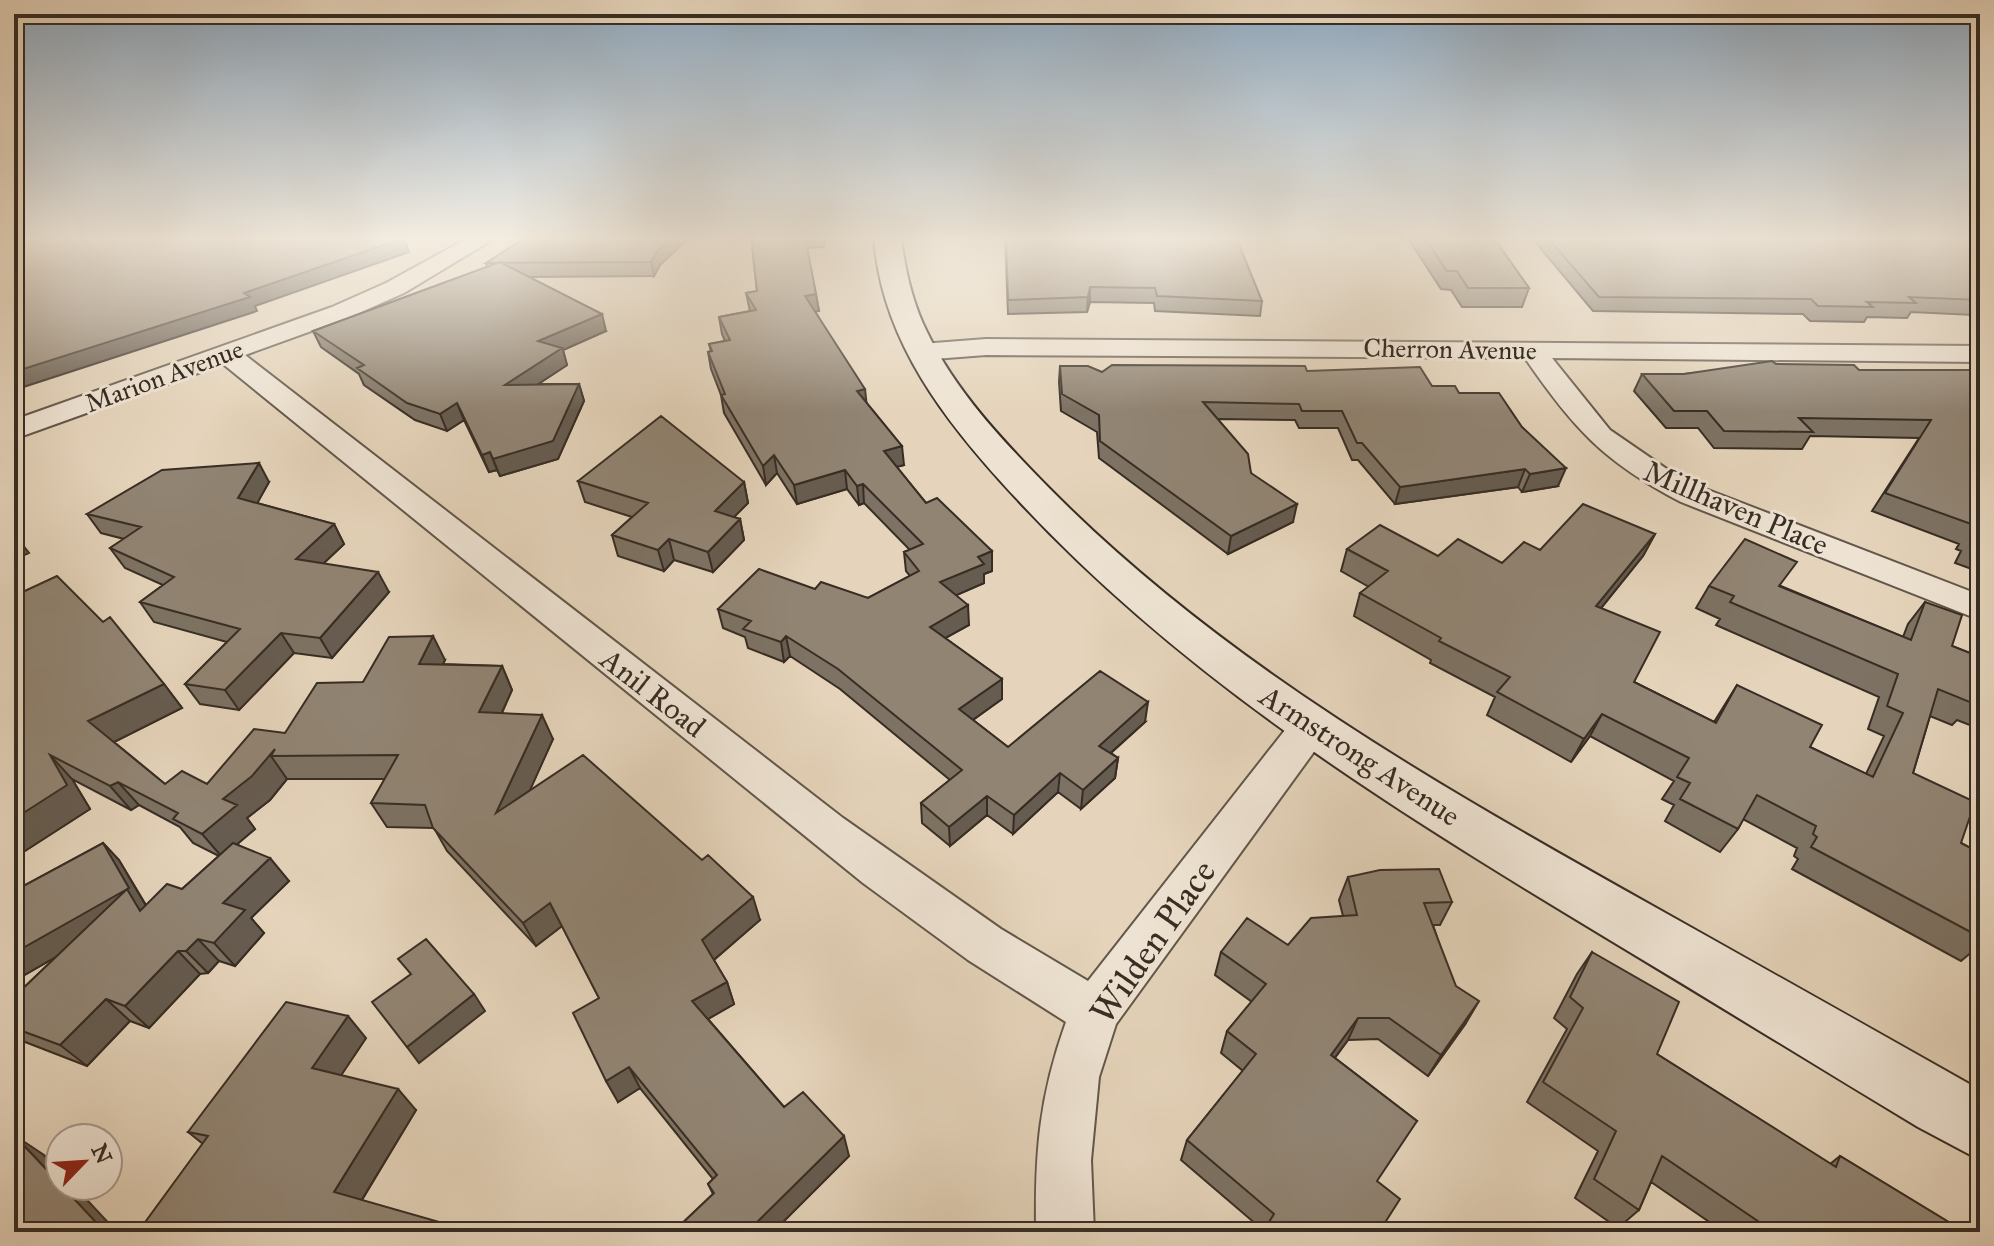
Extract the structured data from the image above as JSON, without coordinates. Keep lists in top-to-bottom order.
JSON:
{
  "streets": {
    "street": [
      "Cherron Avenue",
      "Marion Avenue",
      "Millhaven Place",
      "Anil Road",
      "Armstrong Avenue",
      "Wilden Place"
    ]
  },
  "crossings": [
    ["Cherron Avenue", "Millhaven Place"],
    ["Cherron Avenue", "Armstrong Avenue"],
    ["Marion Avenue", "Anil Road"],
    ["Anil Road", "Wilden Place"],
    ["Armstrong Avenue", "Wilden Place"]
  ],
  "north": "top right"
}
